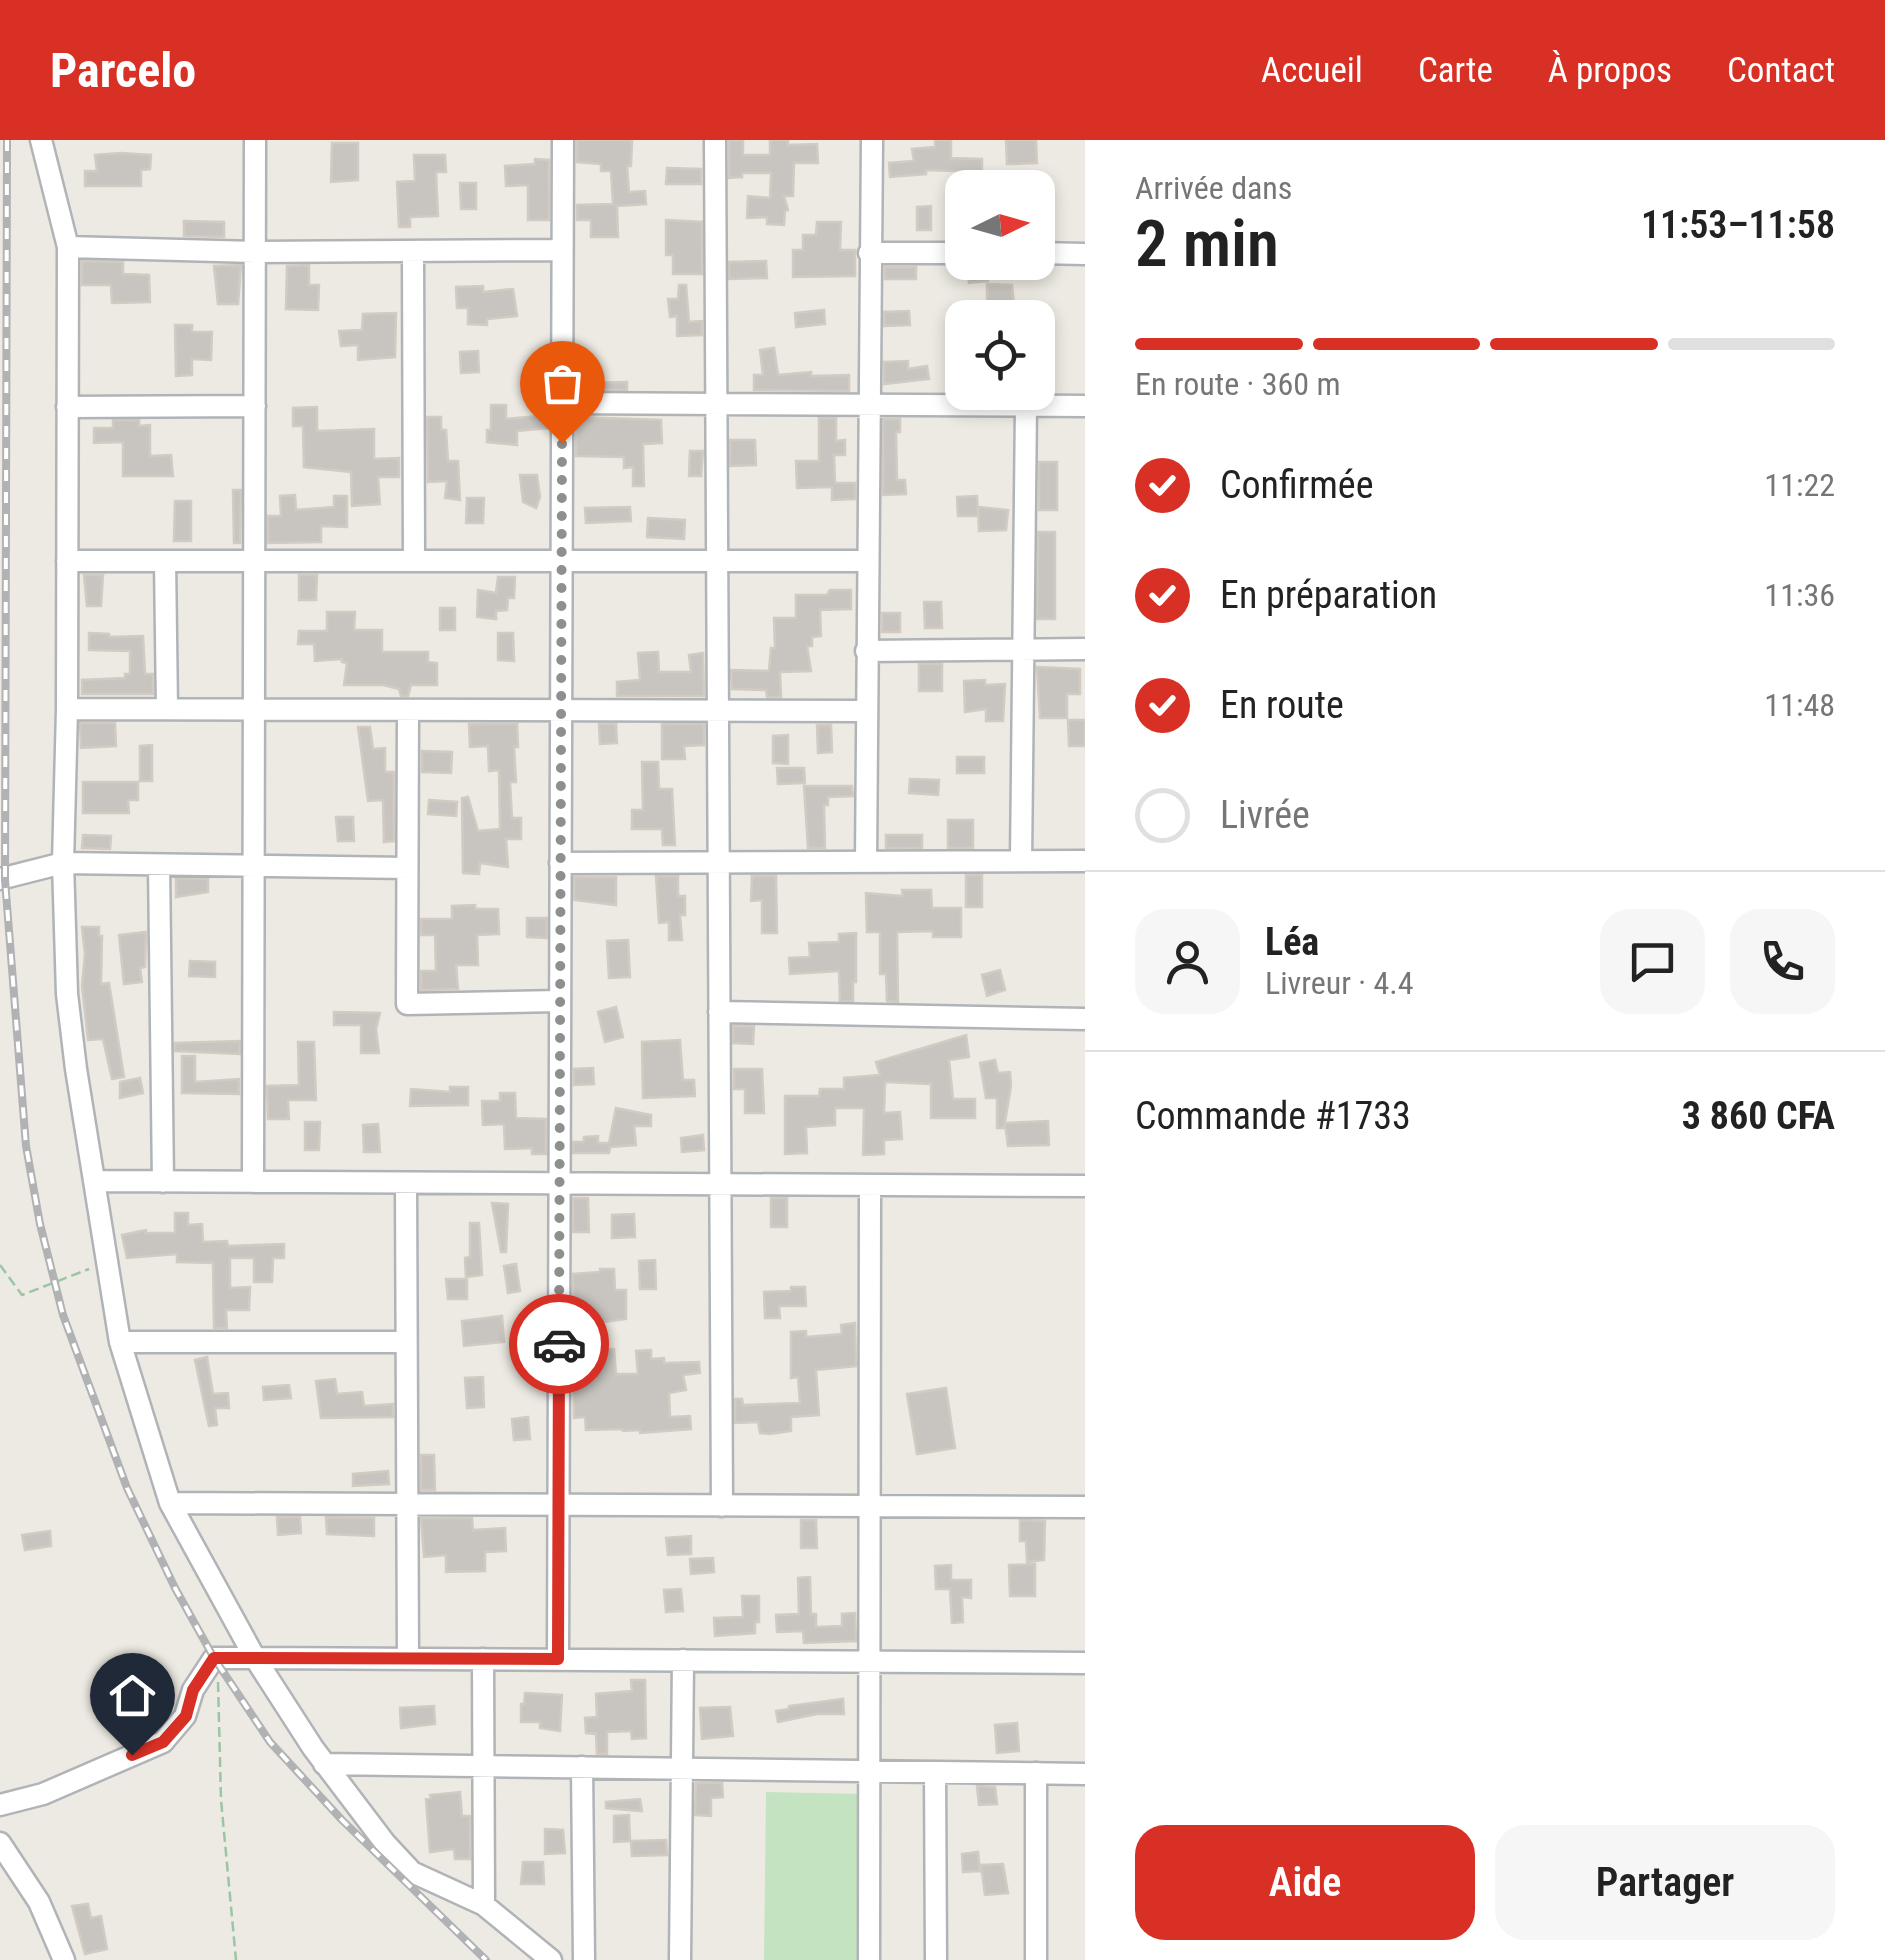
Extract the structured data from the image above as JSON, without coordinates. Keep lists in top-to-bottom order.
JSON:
{
  "north": "right",
  "page": {
    "header": "Parcelo",
    "nav": [
      "Accueil",
      "Carte",
      "À propos",
      "Contact"
    ],
    "heading": ["2 min", "Arrivée dans", "11:53–11:58"],
    "panel": [
      "Léa",
      "Livreur · 4.4",
      "Commande #1733",
      "3 860 CFA"
    ],
    "bar": "En route · 360 m",
    "list": [
      ["Confirmée", "11:22"],
      ["En préparation", "11:36"],
      ["En route", "11:48"],
      "Livrée"
    ],
    "buttons": ["Aide", "Partager"]
  }
}
